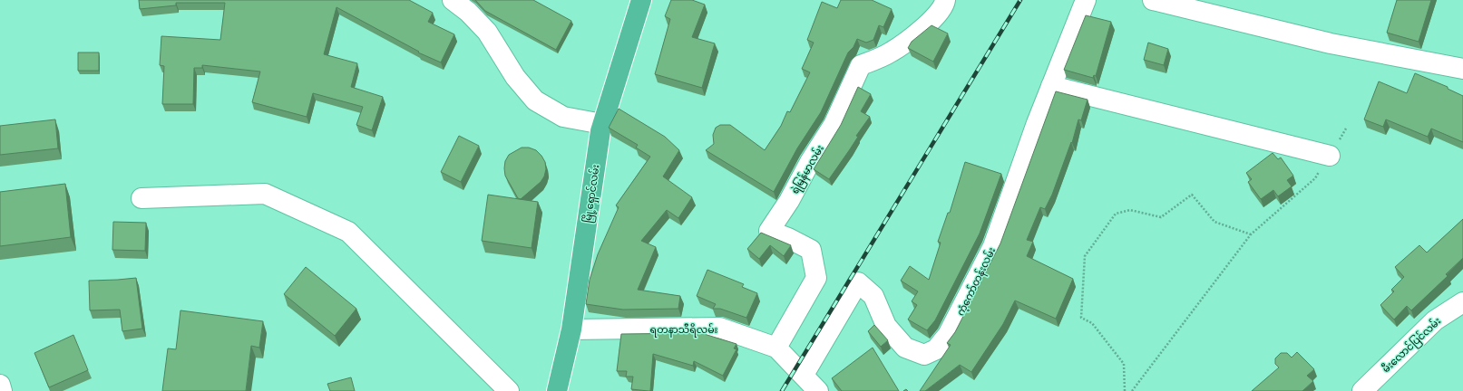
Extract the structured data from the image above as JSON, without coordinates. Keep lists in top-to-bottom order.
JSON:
{
  "streets": {
    "highway": ["မြို့ရှောင်လမ်း"],
    "street": [
      "ရဲမြန်မာလမ်း",
      "ကံ့ကော်တန်းလမ်း",
      "ရတနာသီရိလမ်း",
      "မီးလောင်ပြင်လမ်း"
    ]
  },
  "crossings": [
    ["ရဲမြန်မာလမ်း", "ရတနာသီရိလမ်း"],
    ["မြို့ရှောင်လမ်း", "ရတနာသီရိလမ်း"],
    ["ကံ့ကော်တန်းလမ်း", "ရတနာသီရိလမ်း"]
  ]
}
